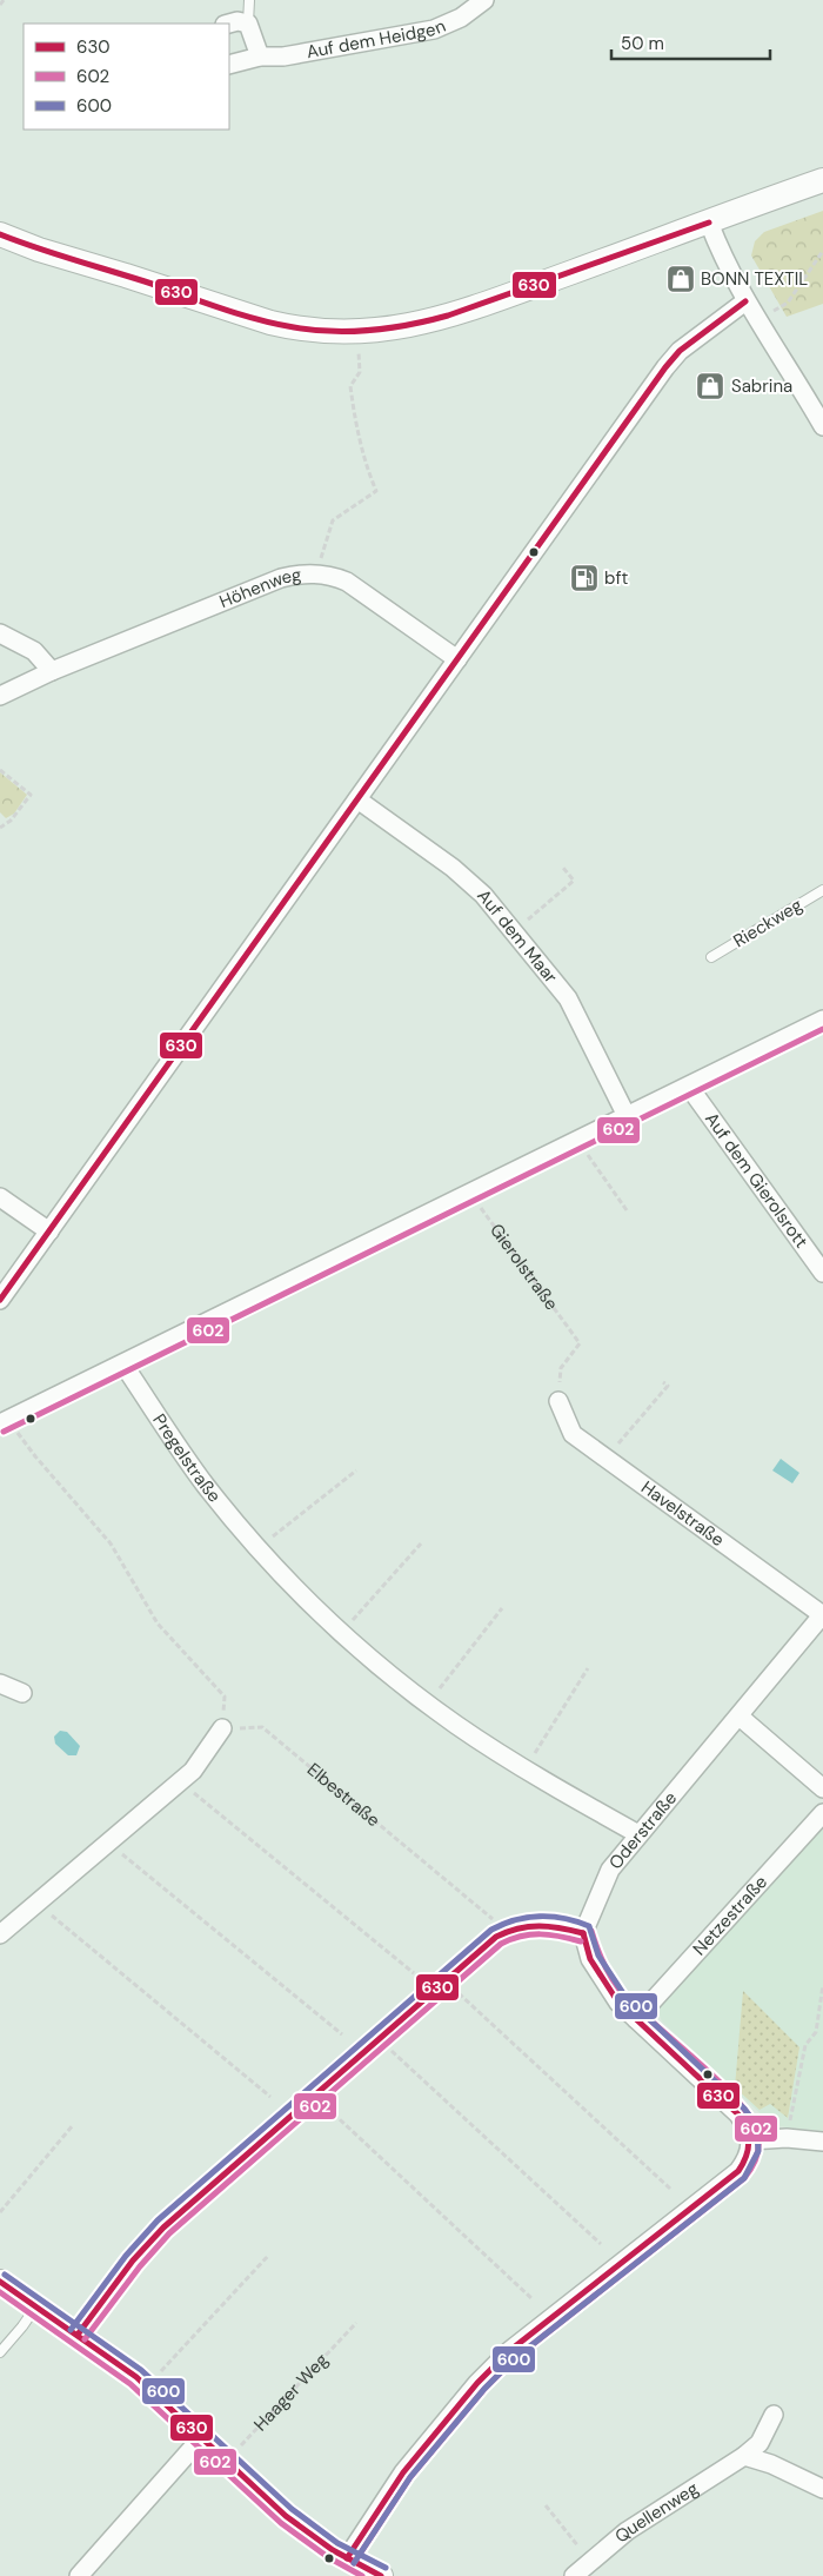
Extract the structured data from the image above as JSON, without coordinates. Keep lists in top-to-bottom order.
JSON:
{
  "streets": {
    "street": [
      "Auf dem Heidgen",
      "Höhenweg",
      "Auf dem Maar",
      "Auf dem Gierolsrott",
      "Pregelstraße",
      "Havelstraße",
      "Oderstraße",
      "Netzestraße",
      "Quellenweg"
    ],
    "lane": ["Rieckweg"],
    "path": ["Gierolstraße", "Elbestraße", "Haager Weg"]
  },
  "crossings": [
    ["Gierolstraße", "Havelstraße"],
    ["Pregelstraße", "Oderstraße"],
    ["Havelstraße", "Oderstraße"]
  ],
  "places": {
    "shop": ["BONN TEXTIL", "Sabrina"],
    "fuel station": ["bft"]
  },
  "lines": ["transit line 630", "transit line 602", "transit line 600"],
  "legend": ["630", "602", "600"],
  "scale_bar": "50 m"
}
